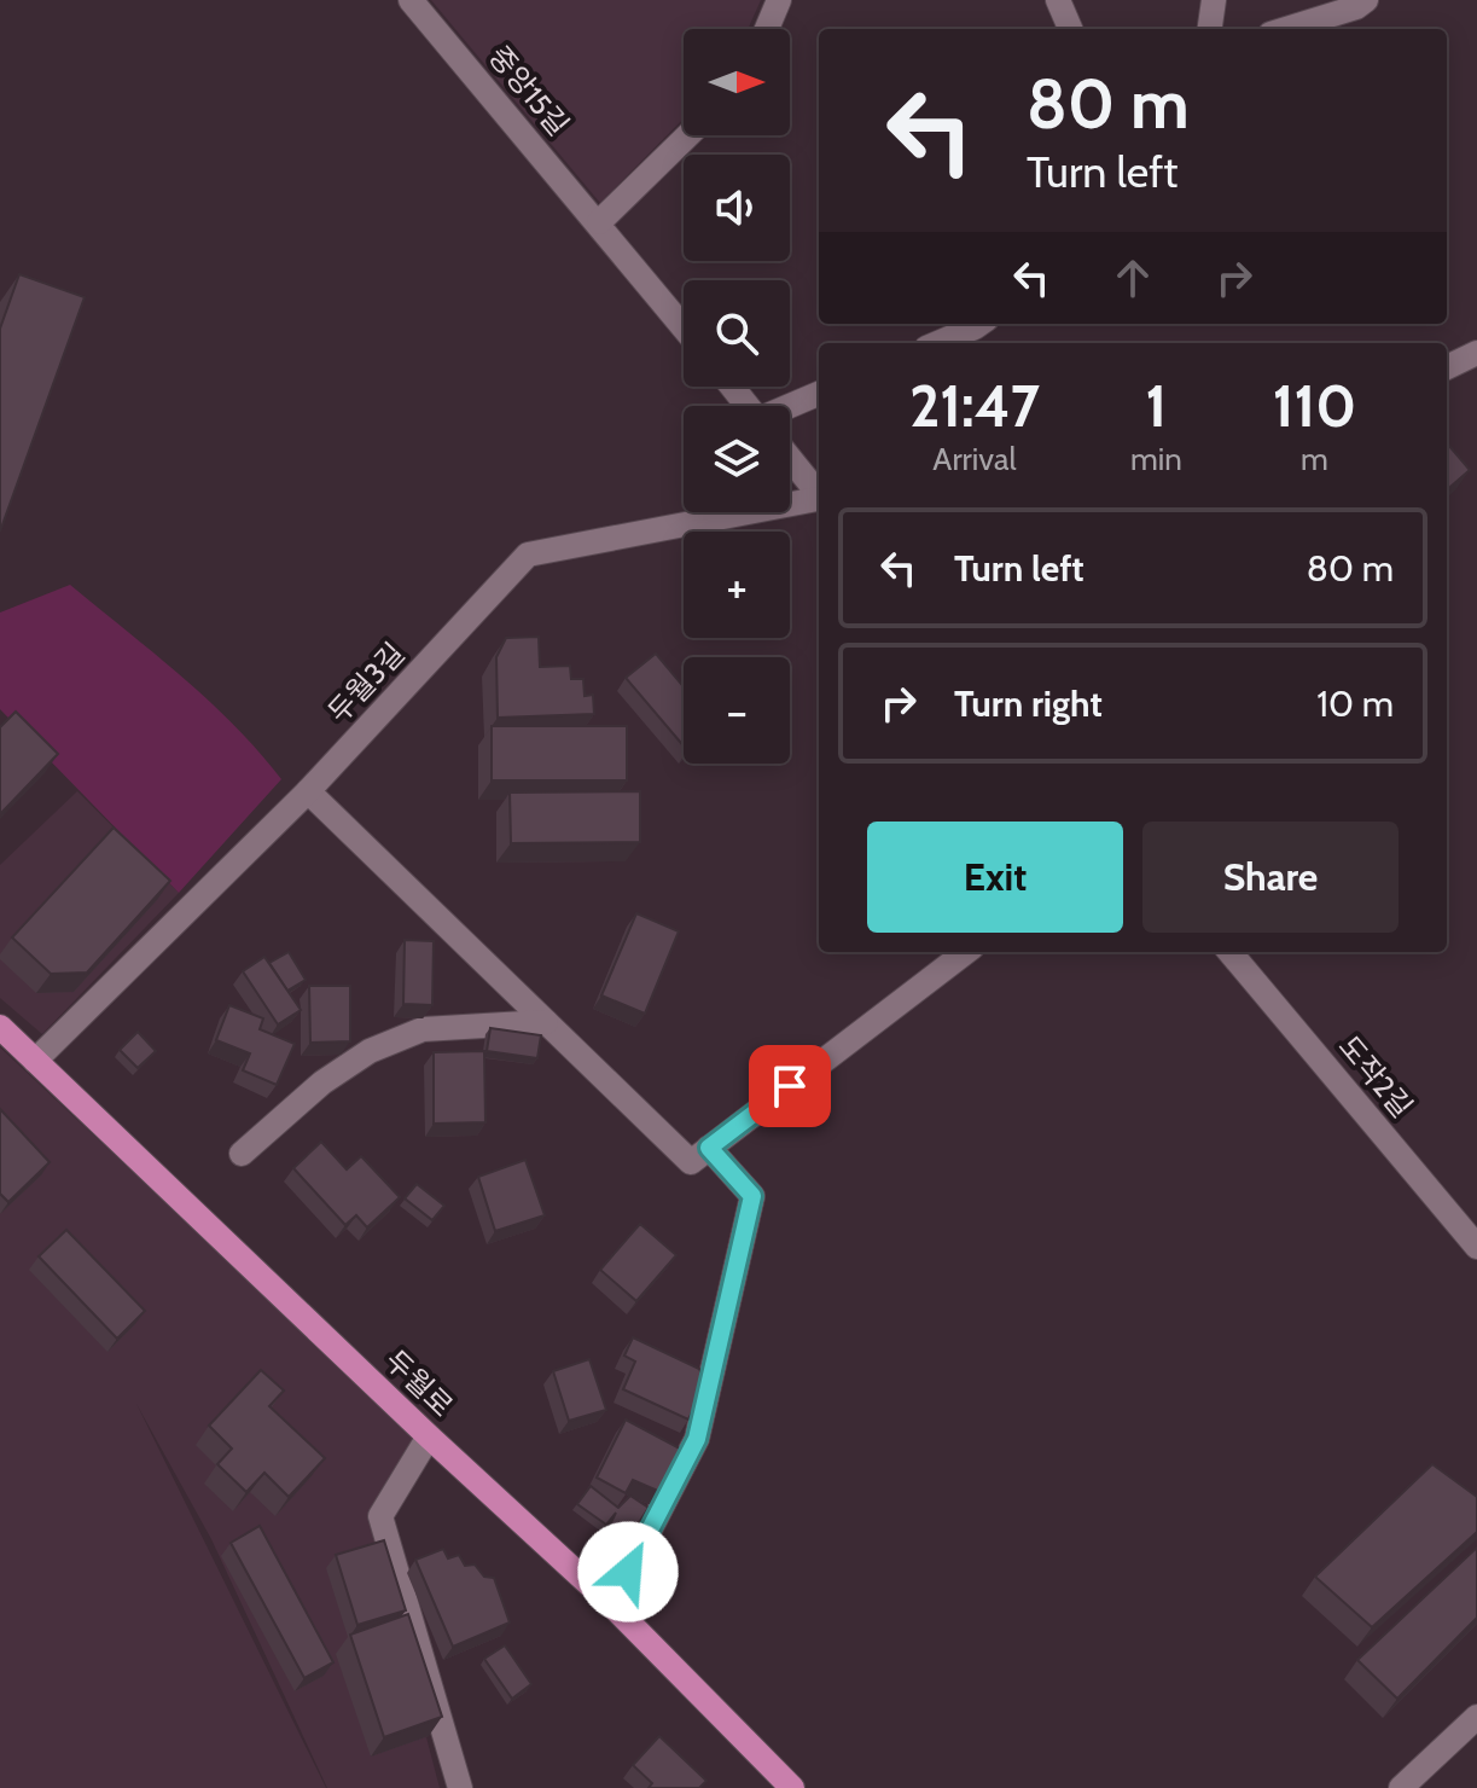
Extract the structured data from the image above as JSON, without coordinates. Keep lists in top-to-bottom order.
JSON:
{
  "streets": {
    "main road": ["두월로"],
    "street": ["중앙15길", "두월3길", "도작2길"]
  },
  "crossings": [
    ["두월3길", "두월로"]
  ],
  "north": "right",
  "page": {
    "map_buttons": ["+", "−"],
    "turn": ["80 m", "Turn left"],
    "eta": [
      "21:47",
      "Arrival",
      "1",
      "min",
      "110",
      "m"
    ],
    "list": [
      {
        "name": "Turn left",
        "value": "80 m"
      },
      {
        "name": "Turn right",
        "value": "10 m"
      }
    ],
    "buttons": ["Exit", "Share"]
  }
}
